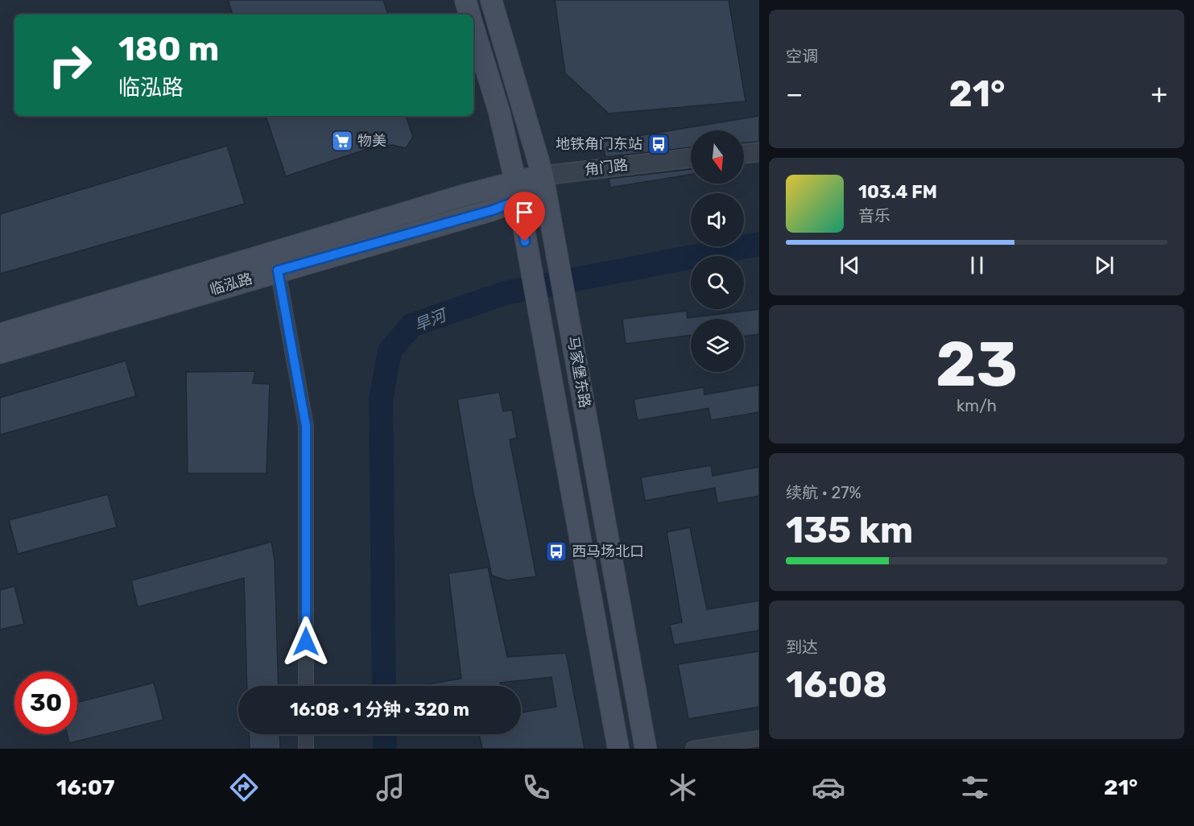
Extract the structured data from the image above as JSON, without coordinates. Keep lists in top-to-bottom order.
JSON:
{
  "streets": {
    "main road": ["临泓路", "马家堡东路"],
    "street": ["角门路"]
  },
  "crossings": [
    ["角门路", "马家堡东路"],
    ["临泓路", "马家堡东路"]
  ],
  "water": ["旱河"],
  "places": {
    "supermarket": ["物美"],
    "bus stop": ["地铁角门东站", "西马场北口"]
  },
  "north": "bottom",
  "page": {
    "tile": [
      "空调",
      ["23", "km/h"],
      ["续航 · 27%", "135 km"],
      ["到达", "16:08"]
    ],
    "turn": ["180 m", "临泓路"],
    "heat": ["−", "21°", "+"],
    "song": ["103.4 FM", "音乐"],
    "limit": "30",
    "trip": "16:08 · 1 分钟 · 320 m",
    "tabs": ["16:07", "21°"]
  }
}
